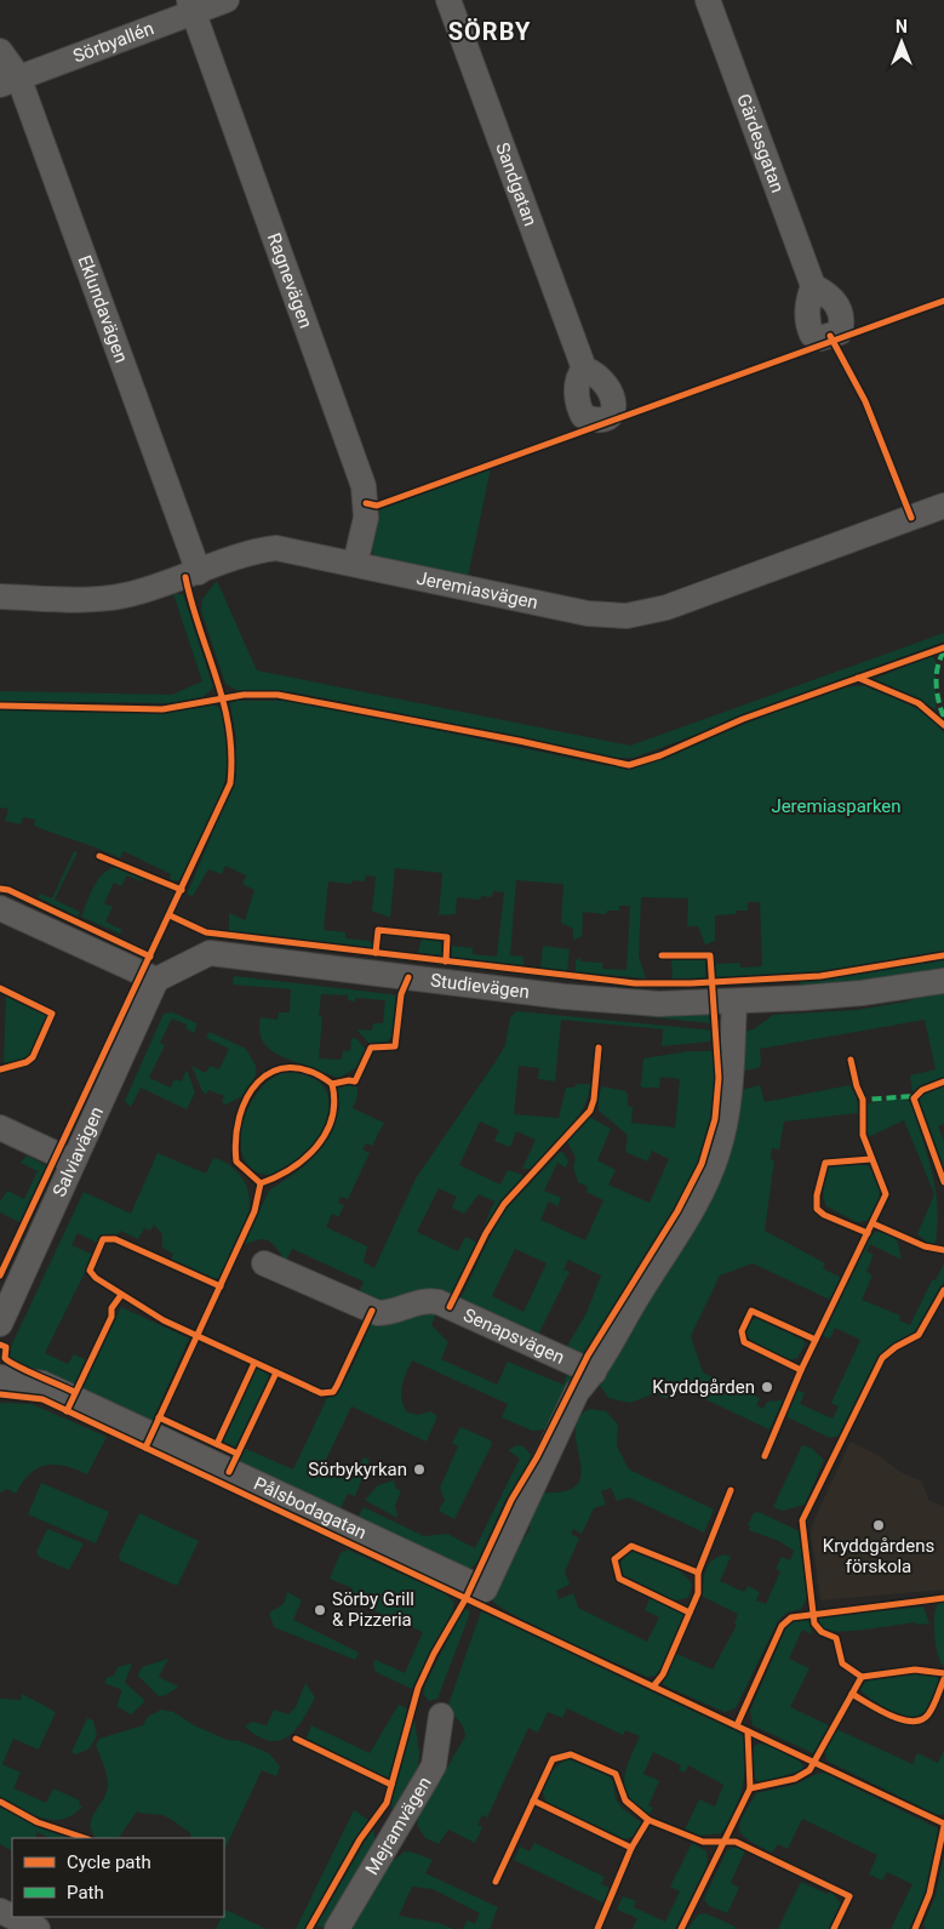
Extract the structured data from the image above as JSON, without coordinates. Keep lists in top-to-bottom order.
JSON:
{
  "streets": {
    "street": [
      "Sörbyallén",
      "Gärdesgatan",
      "Sandgatan",
      "Ragnevägen",
      "Eklundavägen",
      "Jeremiasvägen",
      "Studievägen",
      "Salviavägen",
      "Senapsvägen",
      "Pålsbodagatan",
      "Mejramvägen"
    ]
  },
  "crossings": [
    ["Sörbyallén", "Ragnevägen"],
    ["Sörbyallén", "Eklundavägen"],
    ["Ragnevägen", "Jeremiasvägen"],
    ["Eklundavägen", "Jeremiasvägen"],
    ["Studievägen", "Salviavägen"],
    ["Senapsvägen", "Pålsbodagatan"]
  ],
  "districts": ["SÖRBY"],
  "parks": ["Jeremiasparken"],
  "places": [
    "Kryddgården",
    "Sörbykyrkan",
    "Kryddgårdens förskola",
    "Sörby Grill & Pizzeria"
  ],
  "legend": ["Cycle path", "Path"],
  "north": "top"
}
